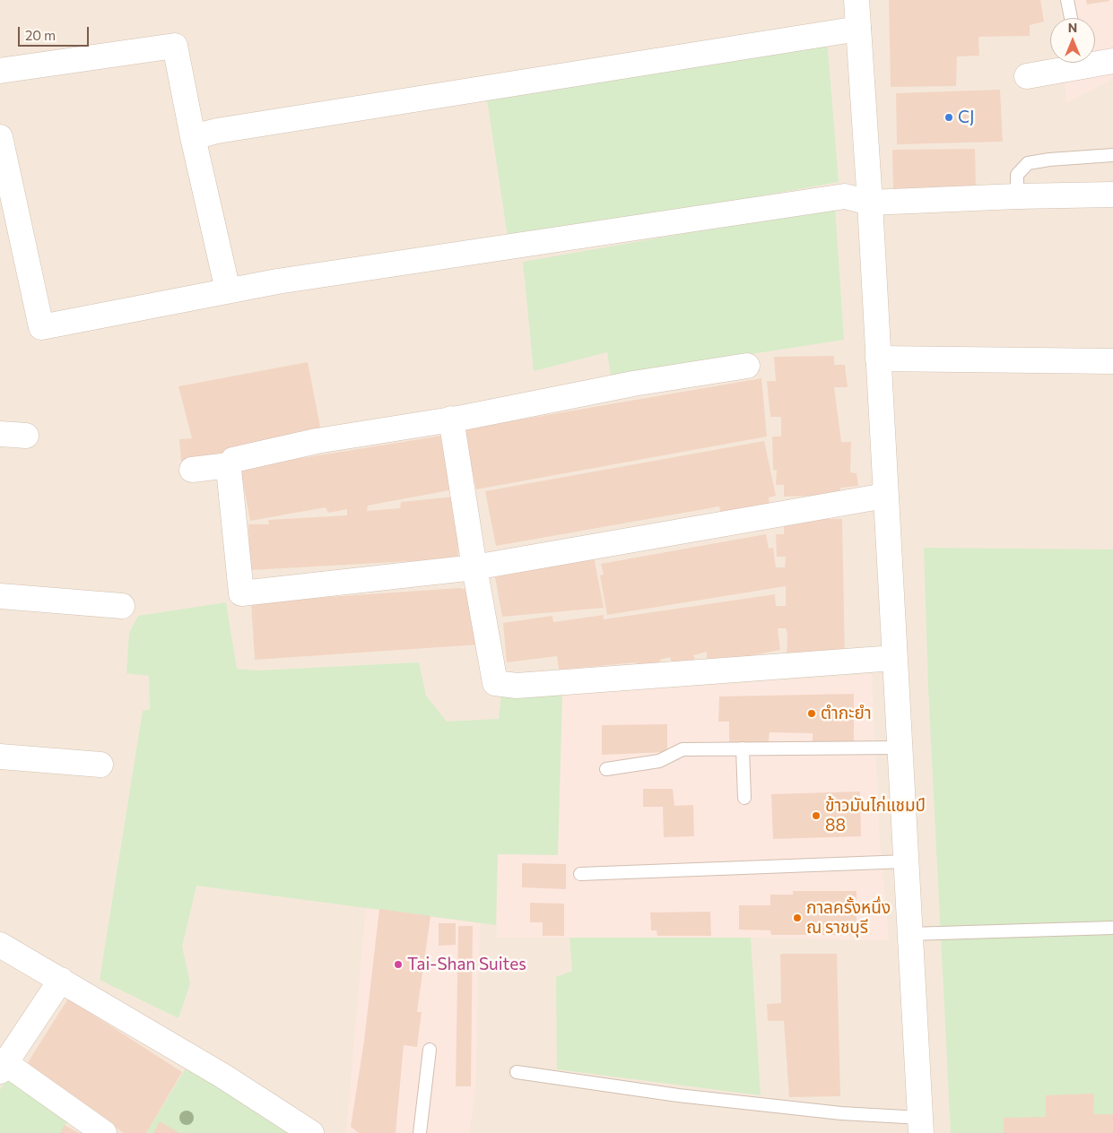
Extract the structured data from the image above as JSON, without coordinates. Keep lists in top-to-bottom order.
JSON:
{
  "places": [
    "CJ",
    "ตำกะยำ",
    "ข้าวมันไก่แชมป์ 88",
    "กาลครั้งหนึ่ง ณ ราชบุรี",
    "Tai-Shan Suites"
  ],
  "scale_bar": "20 m",
  "north": "top"
}
